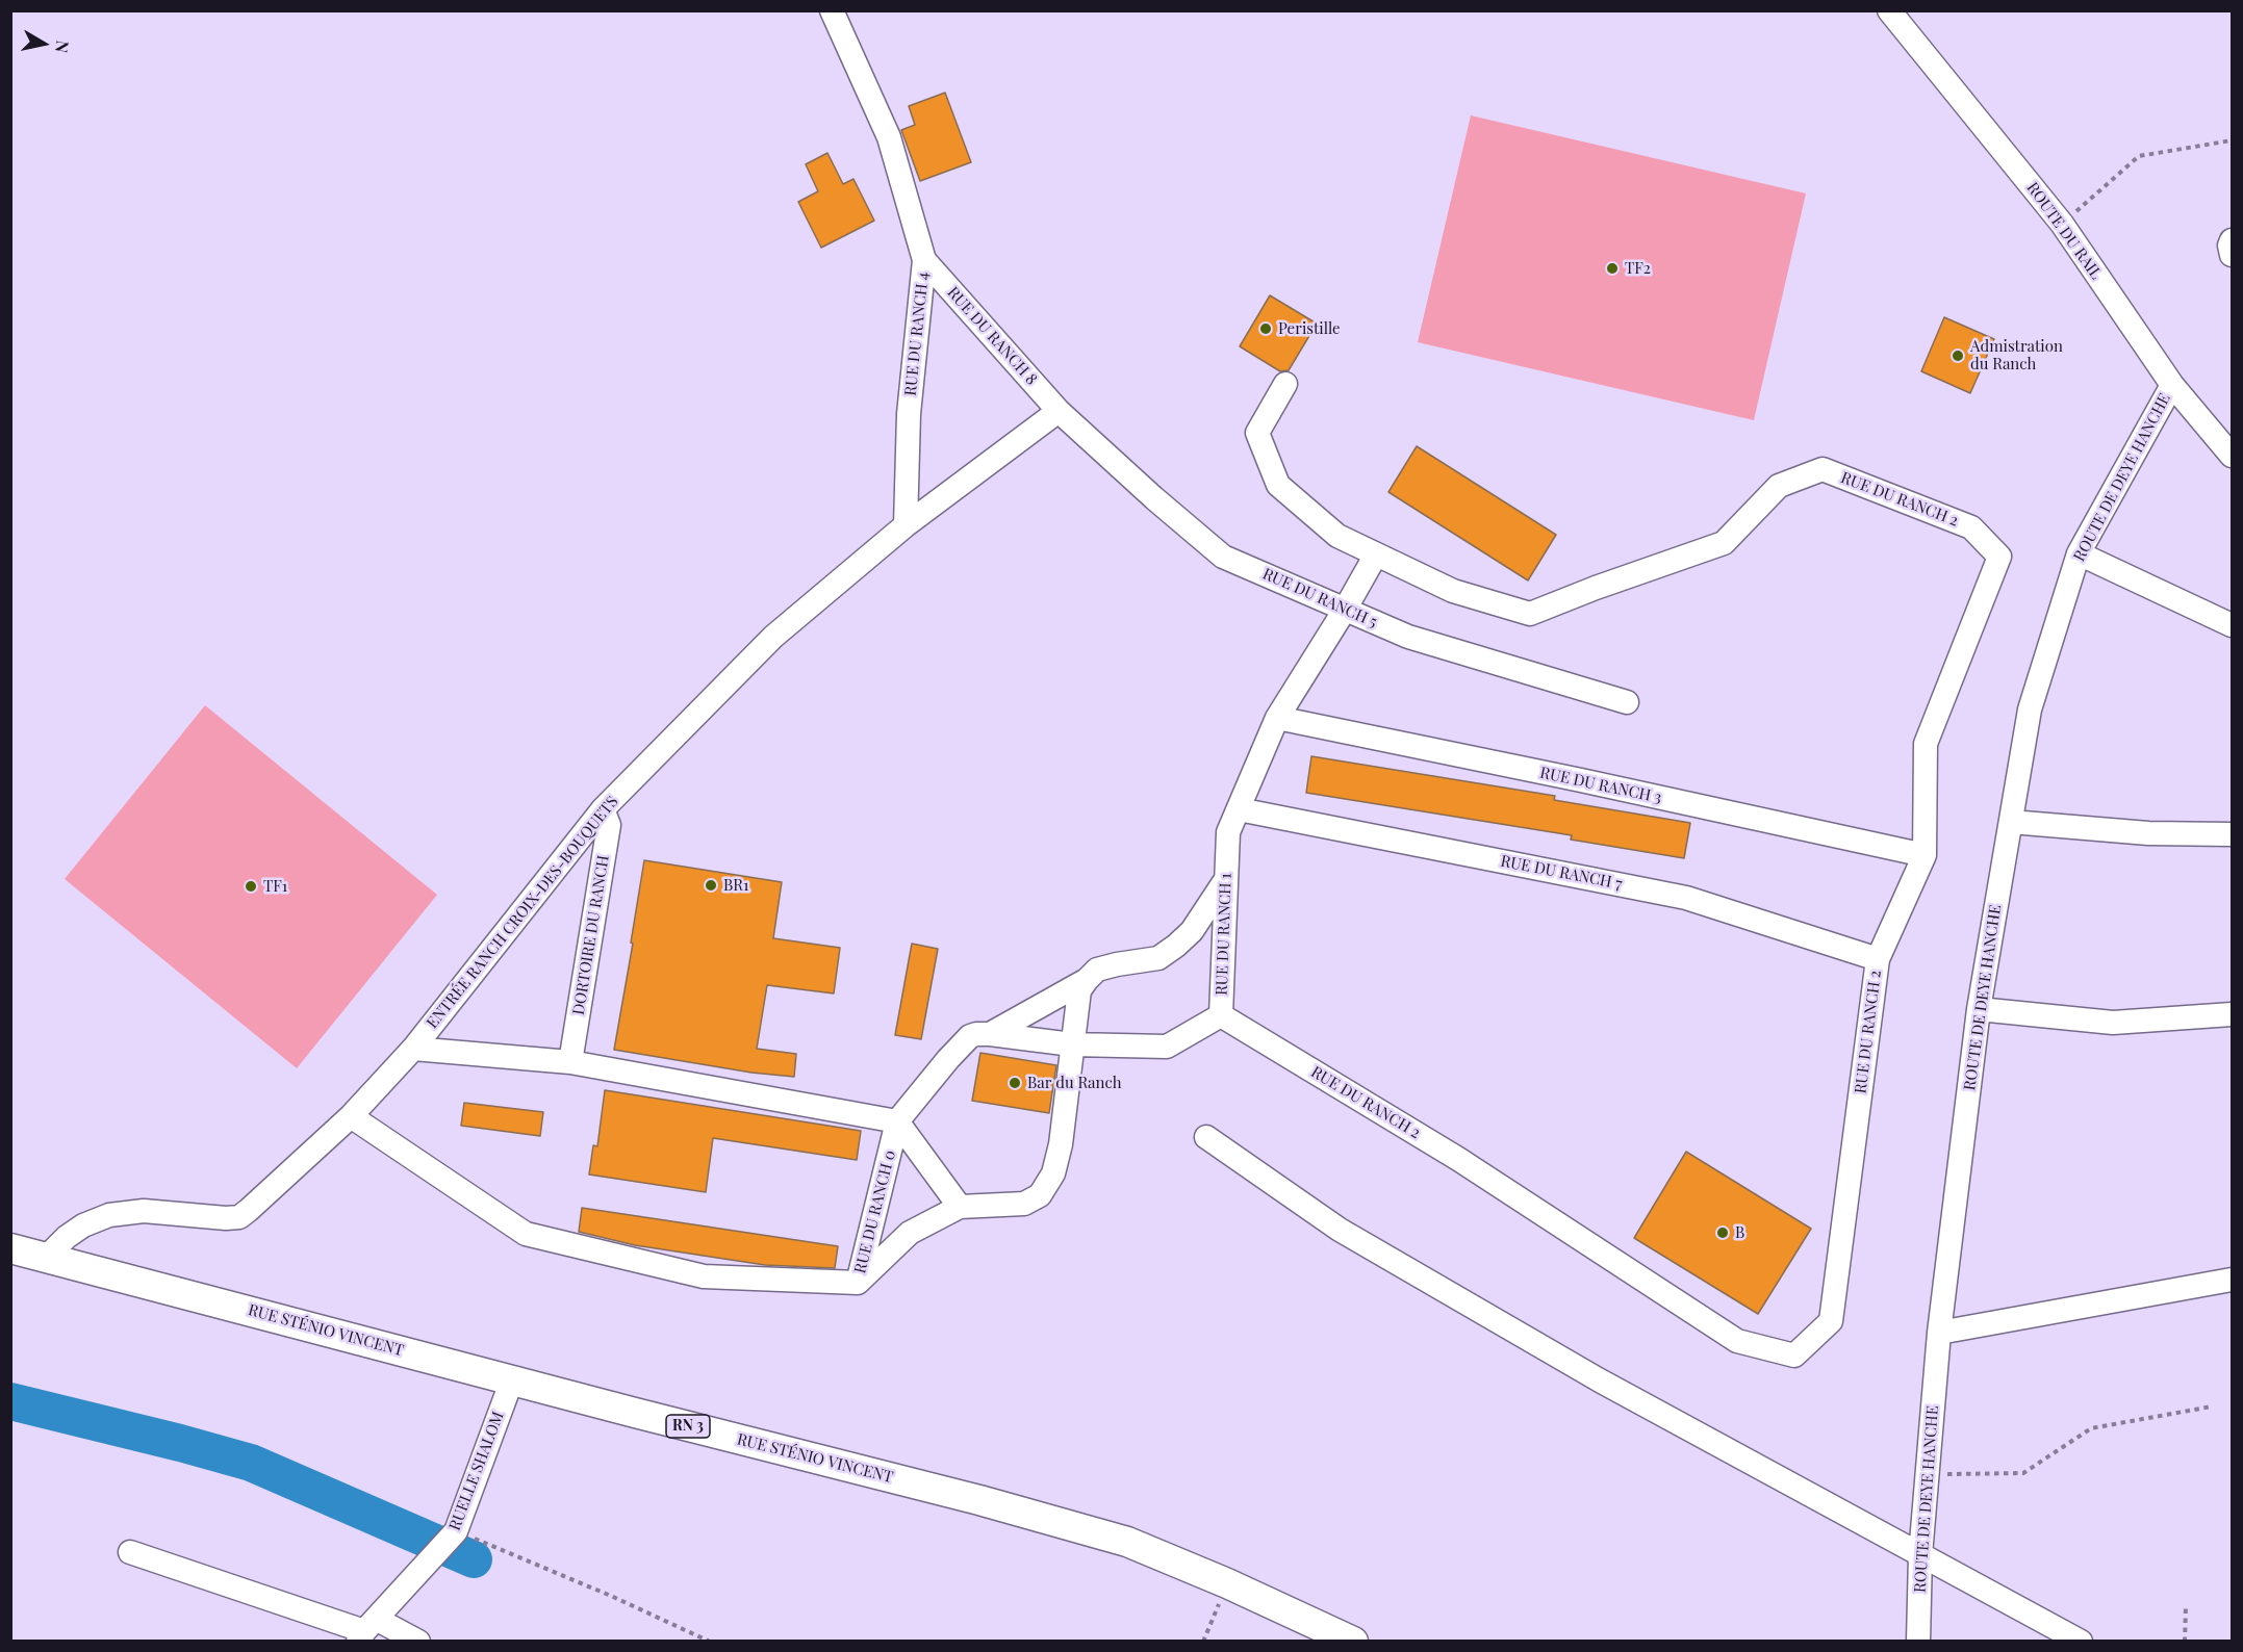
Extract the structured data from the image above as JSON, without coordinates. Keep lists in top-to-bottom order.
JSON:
{
  "streets": {
    "main road": ["RUE STÉNIO VINCENT", "RN 3"],
    "street": [
      "ROUTE DU RAIL",
      "RUE DU RANCH 4",
      "RUE DU RANCH 8",
      "ROUTE DE DEYE HANCHE",
      "RUE DU RANCH 2",
      "RUE DU RANCH 5",
      "RUE DU RANCH 3",
      "RUE DU RANCH 7",
      "ENTRÉE RANCH CROIX-DES-BOUQUETS",
      "RUE DU RANCH 1",
      "DORTOIRE DU RANCH",
      "RUE DU RANCH 0",
      "RUELLE SHALOM"
    ]
  },
  "crossings": [
    ["ROUTE DU RAIL", "ROUTE DE DEYE HANCHE"],
    ["RUE DU RANCH 4", "RUE DU RANCH 8"],
    ["RUE DU RANCH 4", "ENTRÉE RANCH CROIX-DES-BOUQUETS"],
    ["RUE DU RANCH 8", "RUE DU RANCH 5"],
    ["RUE DU RANCH 8", "ENTRÉE RANCH CROIX-DES-BOUQUETS"],
    ["RUE DU RANCH 2", "RUE DU RANCH 3"],
    ["RUE DU RANCH 2", "RUE DU RANCH 7"],
    ["RUE DU RANCH 2", "RUE DU RANCH 1"],
    ["RUE DU RANCH 5", "ENTRÉE RANCH CROIX-DES-BOUQUETS"],
    ["RUE DU RANCH 5", "RUE DU RANCH 1"],
    ["RUE DU RANCH 3", "RUE DU RANCH 1"],
    ["RUE DU RANCH 7", "RUE DU RANCH 1"],
    ["ENTRÉE RANCH CROIX-DES-BOUQUETS", "DORTOIRE DU RANCH"],
    ["ENTRÉE RANCH CROIX-DES-BOUQUETS", "RUE DU RANCH 0"],
    ["ENTRÉE RANCH CROIX-DES-BOUQUETS", "RUE STÉNIO VINCENT"],
    ["RUE DU RANCH 1", "RUE DU RANCH 0"],
    ["RUE STÉNIO VINCENT", "RUELLE SHALOM"]
  ],
  "places": [
    "TF2",
    "Peristille",
    "Admistration du Ranch",
    "BR1",
    "TF1",
    "Bar du Ranch",
    "B"
  ],
  "north": "right"
}
